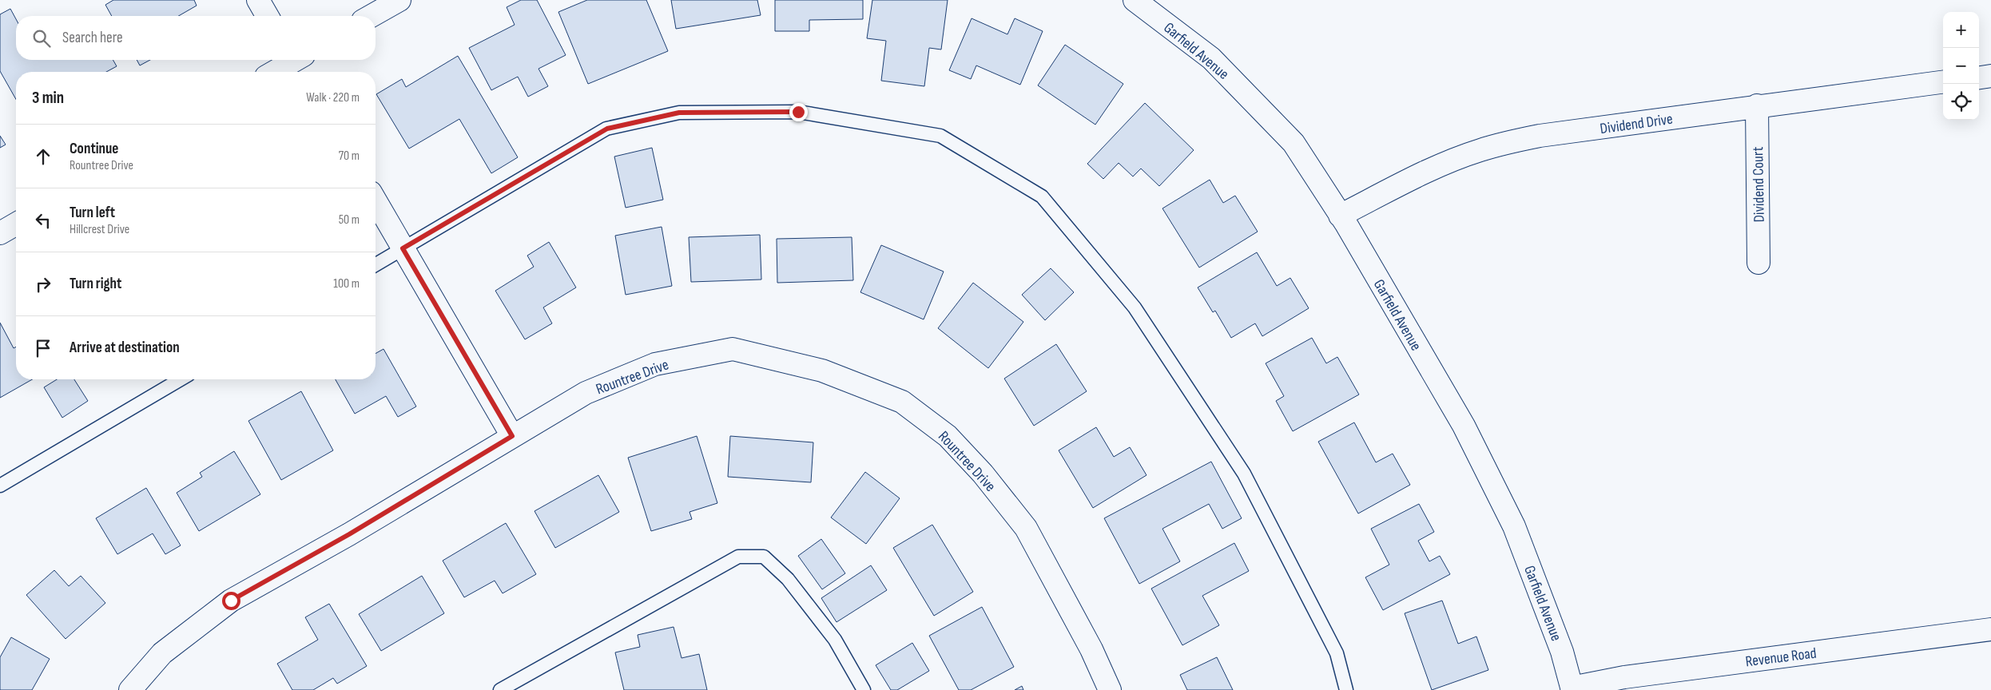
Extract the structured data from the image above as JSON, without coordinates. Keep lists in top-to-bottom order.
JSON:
{
  "streets": {
    "street": [
      "Garfield Avenue",
      "Dividend Drive",
      "Dividend Court",
      "Rountree Drive",
      "Revenue Road"
    ]
  },
  "crossings": [
    ["Garfield Avenue", "Dividend Drive"],
    ["Garfield Avenue", "Revenue Road"],
    ["Dividend Drive", "Dividend Court"]
  ],
  "page": {
    "map_buttons": ["+", "−"],
    "search": "Search here",
    "heading": ["3 min", "Walk · 220 m"],
    "list": [
      ["Continue", "Rountree Drive", "70 m"],
      ["Turn left", "Hillcrest Drive", "50 m"],
      ["Turn right", "100 m"],
      "Arrive at destination"
    ]
  }
}
